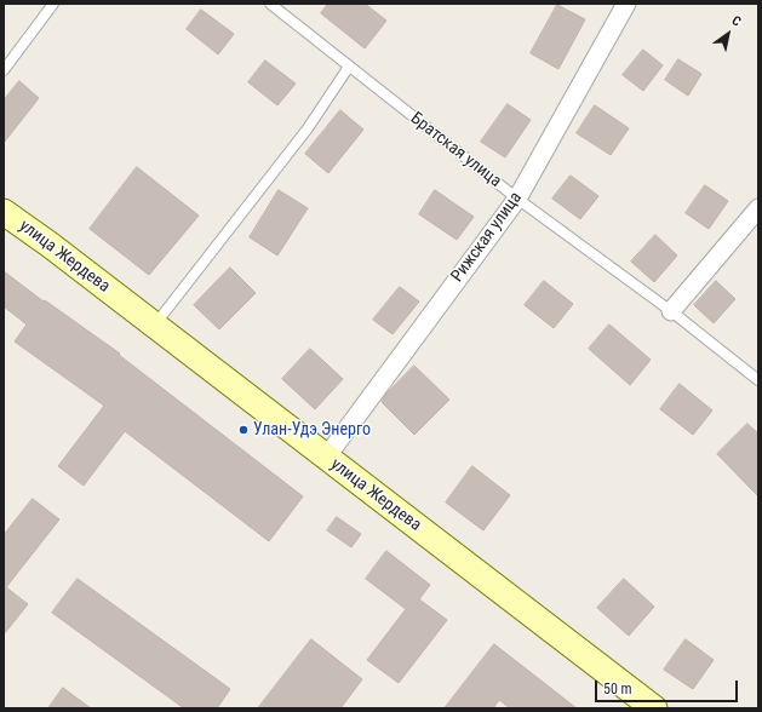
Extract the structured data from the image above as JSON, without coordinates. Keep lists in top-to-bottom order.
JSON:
{
  "streets": {
    "main road": ["улица Жердева"],
    "street": ["Рижская улица"],
    "lane": ["Братская улица"]
  },
  "crossings": [
    ["Братская улица", "Рижская улица"],
    ["Рижская улица", "улица Жердева"]
  ],
  "places": ["Улан-Удэ Энерго"],
  "scale_bar": "50 m",
  "north": "top right"
}
